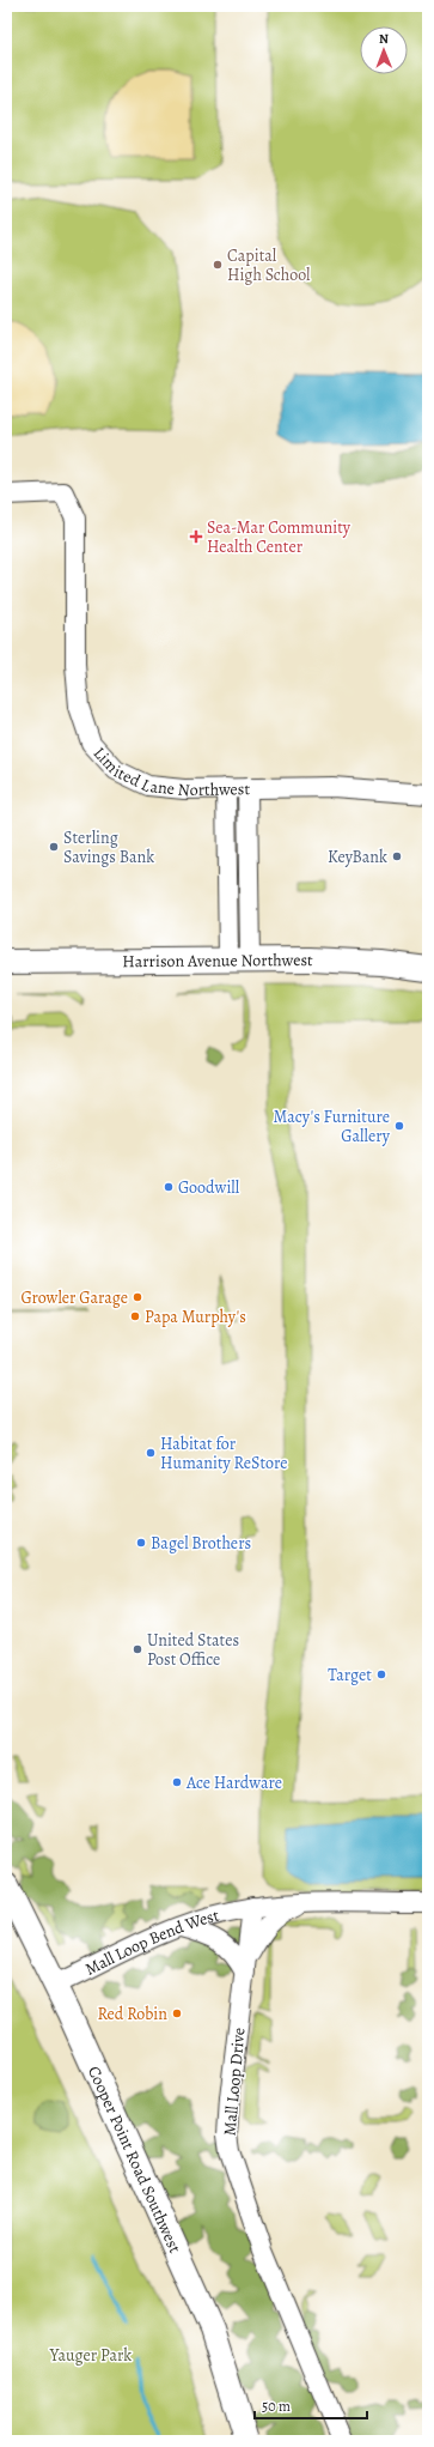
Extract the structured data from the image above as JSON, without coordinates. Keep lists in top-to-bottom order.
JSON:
{
  "streets": {
    "main road": ["Harrison Avenue Northwest", "Cooper Point Road Southwest"],
    "street": ["Limited Lane Northwest", "Mall Loop Bend West", "Mall Loop Drive"]
  },
  "crossings": [
    ["Mall Loop Bend West", "Mall Loop Drive"],
    ["Mall Loop Bend West", "Cooper Point Road Southwest"]
  ],
  "parks": ["Yauger Park"],
  "places": {
    "other": [
      "Capital High School",
      "Sterling Savings Bank",
      "KeyBank",
      "Macy's Furniture Gallery",
      "Goodwill",
      "Growler Garage",
      "Papa Murphy's",
      "Habitat for Humanity ReStore",
      "Bagel Brothers",
      "United States Post Office",
      "Target",
      "Ace Hardware",
      "Red Robin"
    ],
    "health": ["Sea-Mar Community Health Center"]
  },
  "scale_bar": "50 m",
  "north": "top"
}
